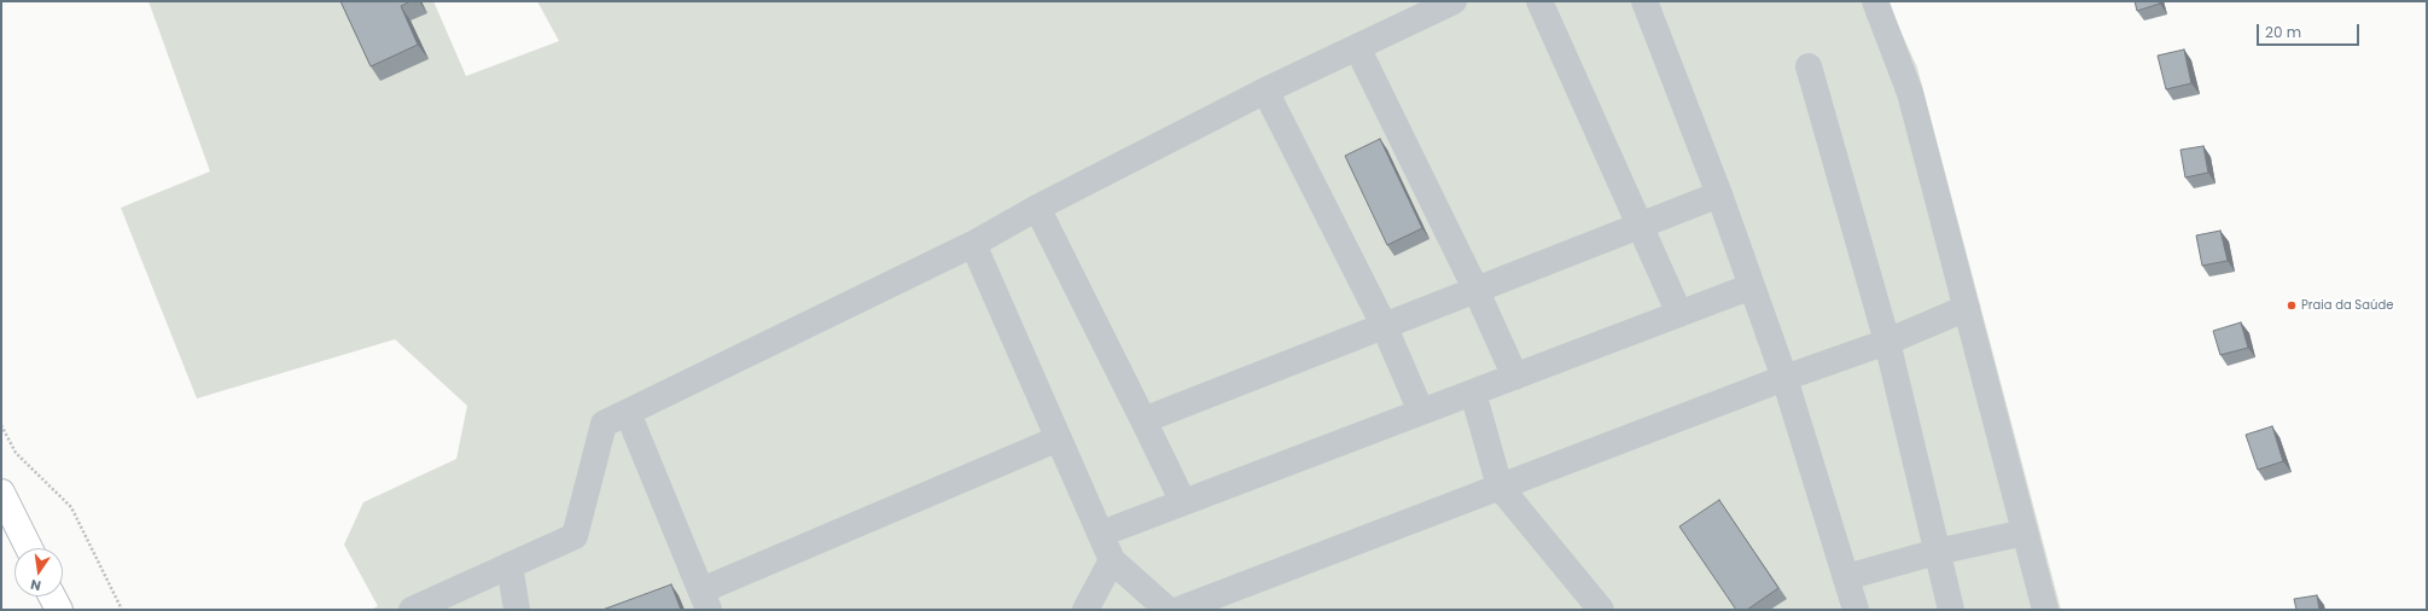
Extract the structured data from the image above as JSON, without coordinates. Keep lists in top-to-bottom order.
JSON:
{
  "places": ["Praia da Saúde"],
  "scale_bar": "20 m",
  "north": "bottom"
}
